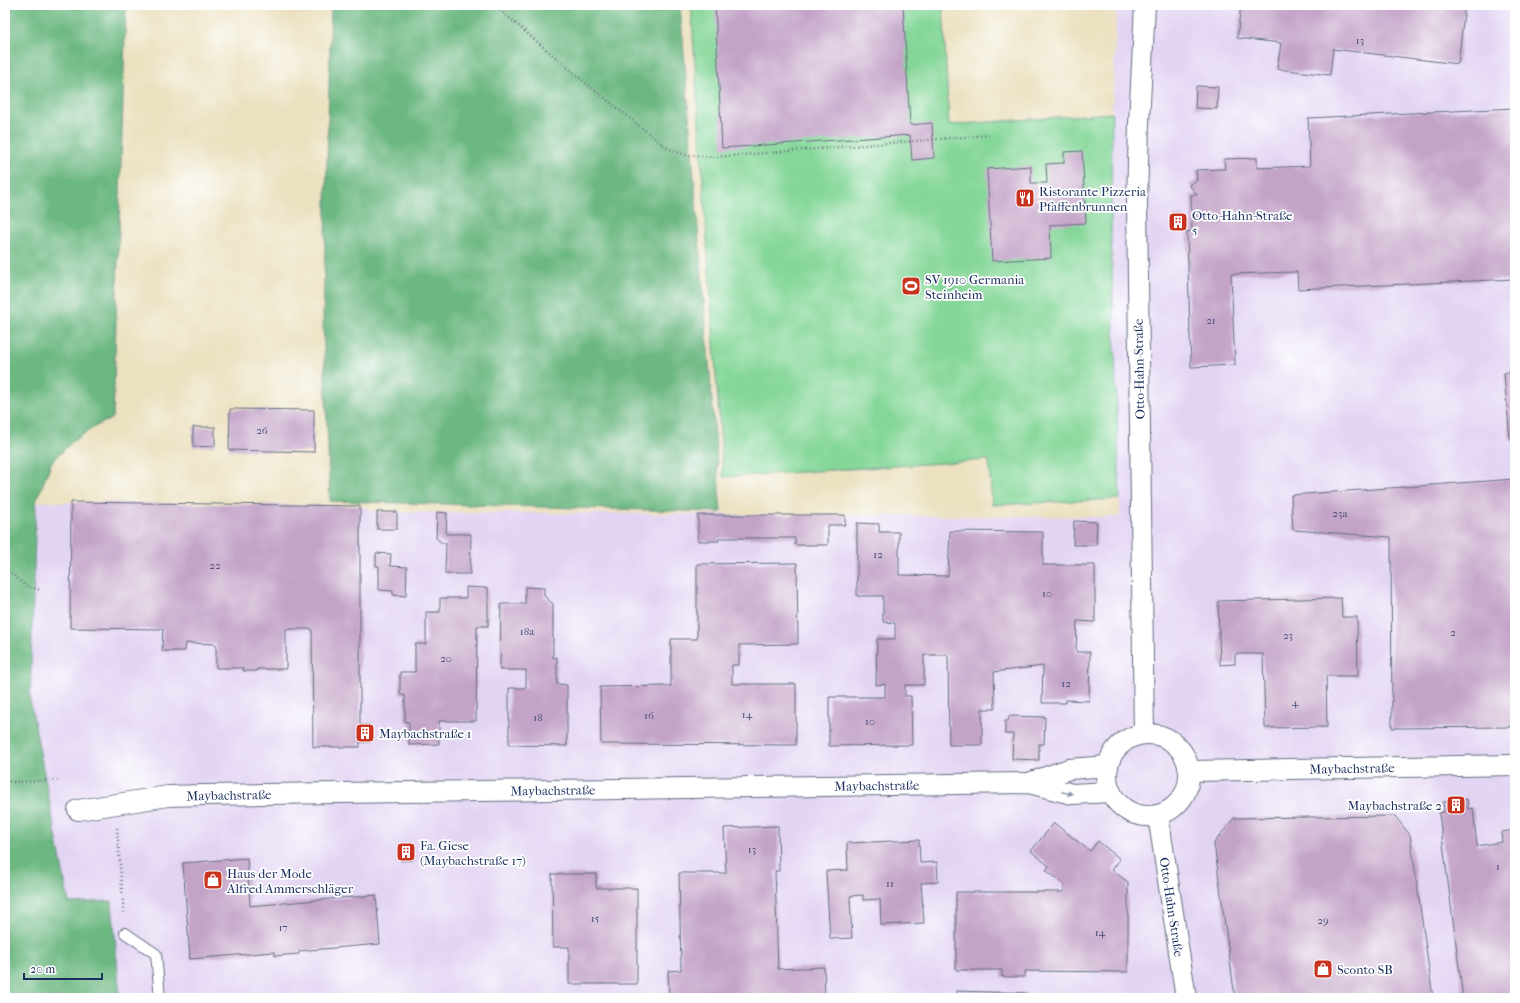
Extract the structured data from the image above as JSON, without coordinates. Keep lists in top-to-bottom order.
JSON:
{
  "streets": {
    "street": ["Otto-Hahn-Straße", "Maybachstraße"]
  },
  "crossings": [
    ["Otto-Hahn-Straße", "Maybachstraße"]
  ],
  "places": {
    "restaurant": ["Ristorante Pizzeria Pfaffenbrunnen"],
    "building": [
      "Otto-Hahn-Straße 5",
      "Maybachstraße 1",
      "Maybachstraße 2",
      "Fa. Giese (Maybachstraße 17)"
    ],
    "sports": ["SV 1910 Germania Steinheim"],
    "shop": ["Haus der Mode Alfred Ammerschläger", "Sconto SB"]
  },
  "house_numbers": [
    "13",
    "21",
    "26",
    "23a",
    "12",
    "22",
    "10",
    "18a",
    "2",
    "23",
    "20",
    "12",
    "4",
    "14",
    "16",
    "18",
    "10",
    "13",
    "1",
    "11",
    "15",
    "29",
    "17",
    "14"
  ],
  "scale_bar": "20 m"
}
